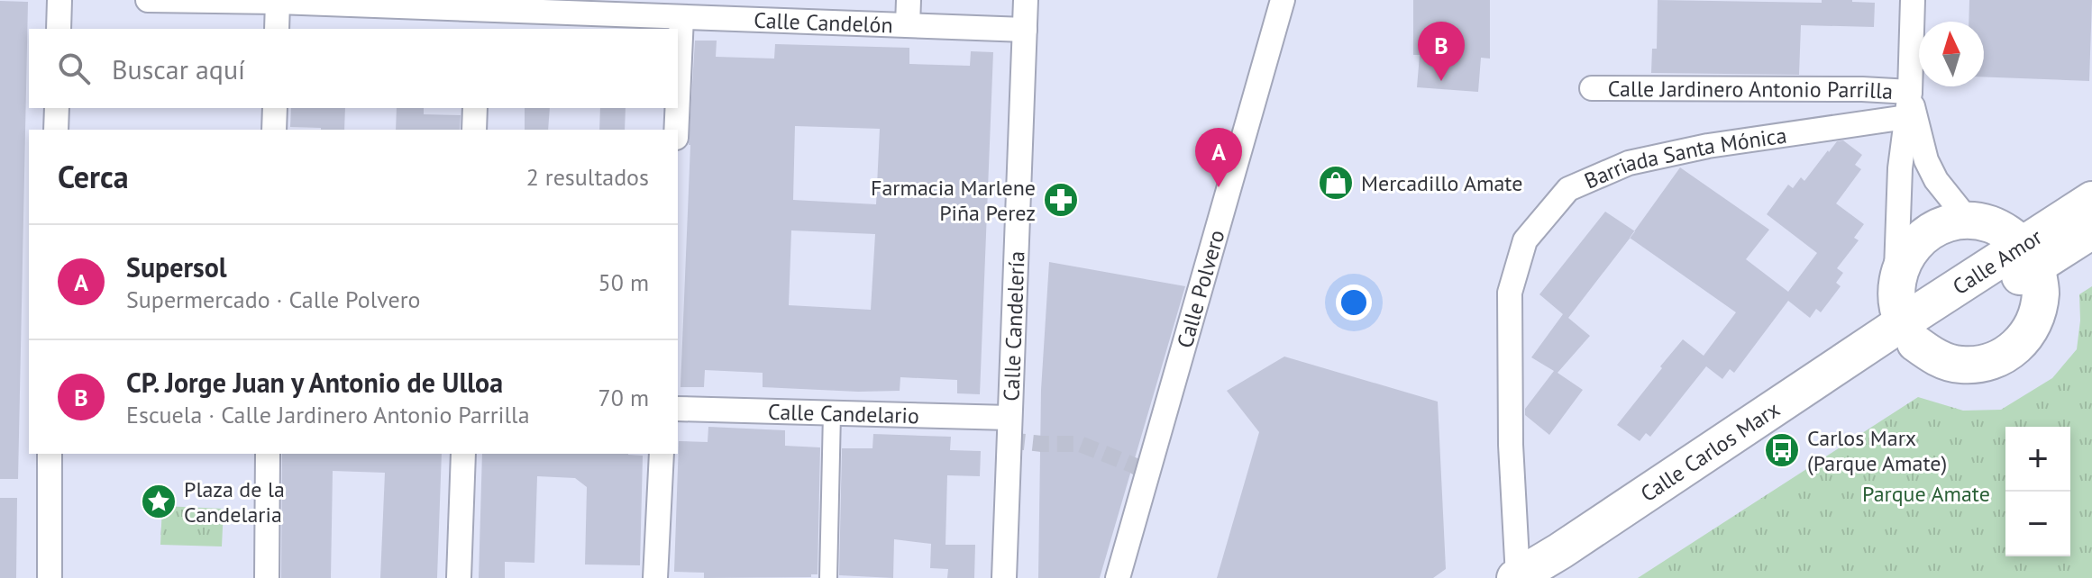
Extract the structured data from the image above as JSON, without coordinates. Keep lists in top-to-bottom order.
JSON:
{
  "streets": {
    "main road": ["Calle Amor", "Calle Carlos Marx"],
    "street": [
      "Calle Candelón",
      "Calle Jardinero Antonio Parrilla",
      "Barriada Santa Mónica",
      "Calle Polvero",
      "Calle Candelería",
      "Calle Candelario"
    ]
  },
  "crossings": [
    ["Calle Candelón", "Calle Candelería"],
    ["Barriada Santa Mónica", "Calle Carlos Marx"],
    ["Calle Amor", "Calle Carlos Marx"],
    ["Calle Candelería", "Calle Candelario"]
  ],
  "parks": ["Parque Amate"],
  "places": {
    "shop": ["Mercadillo Amate"],
    "pharmacy": ["Farmacia Marlene Piña Perez"],
    "bus stop": ["Carlos Marx (Parque Amate)"],
    "place": ["Plaza de la Candelaria"]
  },
  "north": "top",
  "page": {
    "pins": ["B", "A"],
    "search": "Buscar aquí",
    "heading": ["Cerca", "2 resultados"],
    "list": [
      {
        "mark": "A",
        "name": "Supersol",
        "note": "Supermercado · Calle Polvero",
        "value": "50 m"
      },
      {
        "mark": "B",
        "name": "CP. Jorge Juan y Antonio de Ulloa",
        "note": "Escuela · Calle Jardinero Antonio Parrilla",
        "value": "70 m"
      }
    ],
    "map_buttons": ["+", "−"]
  }
}
